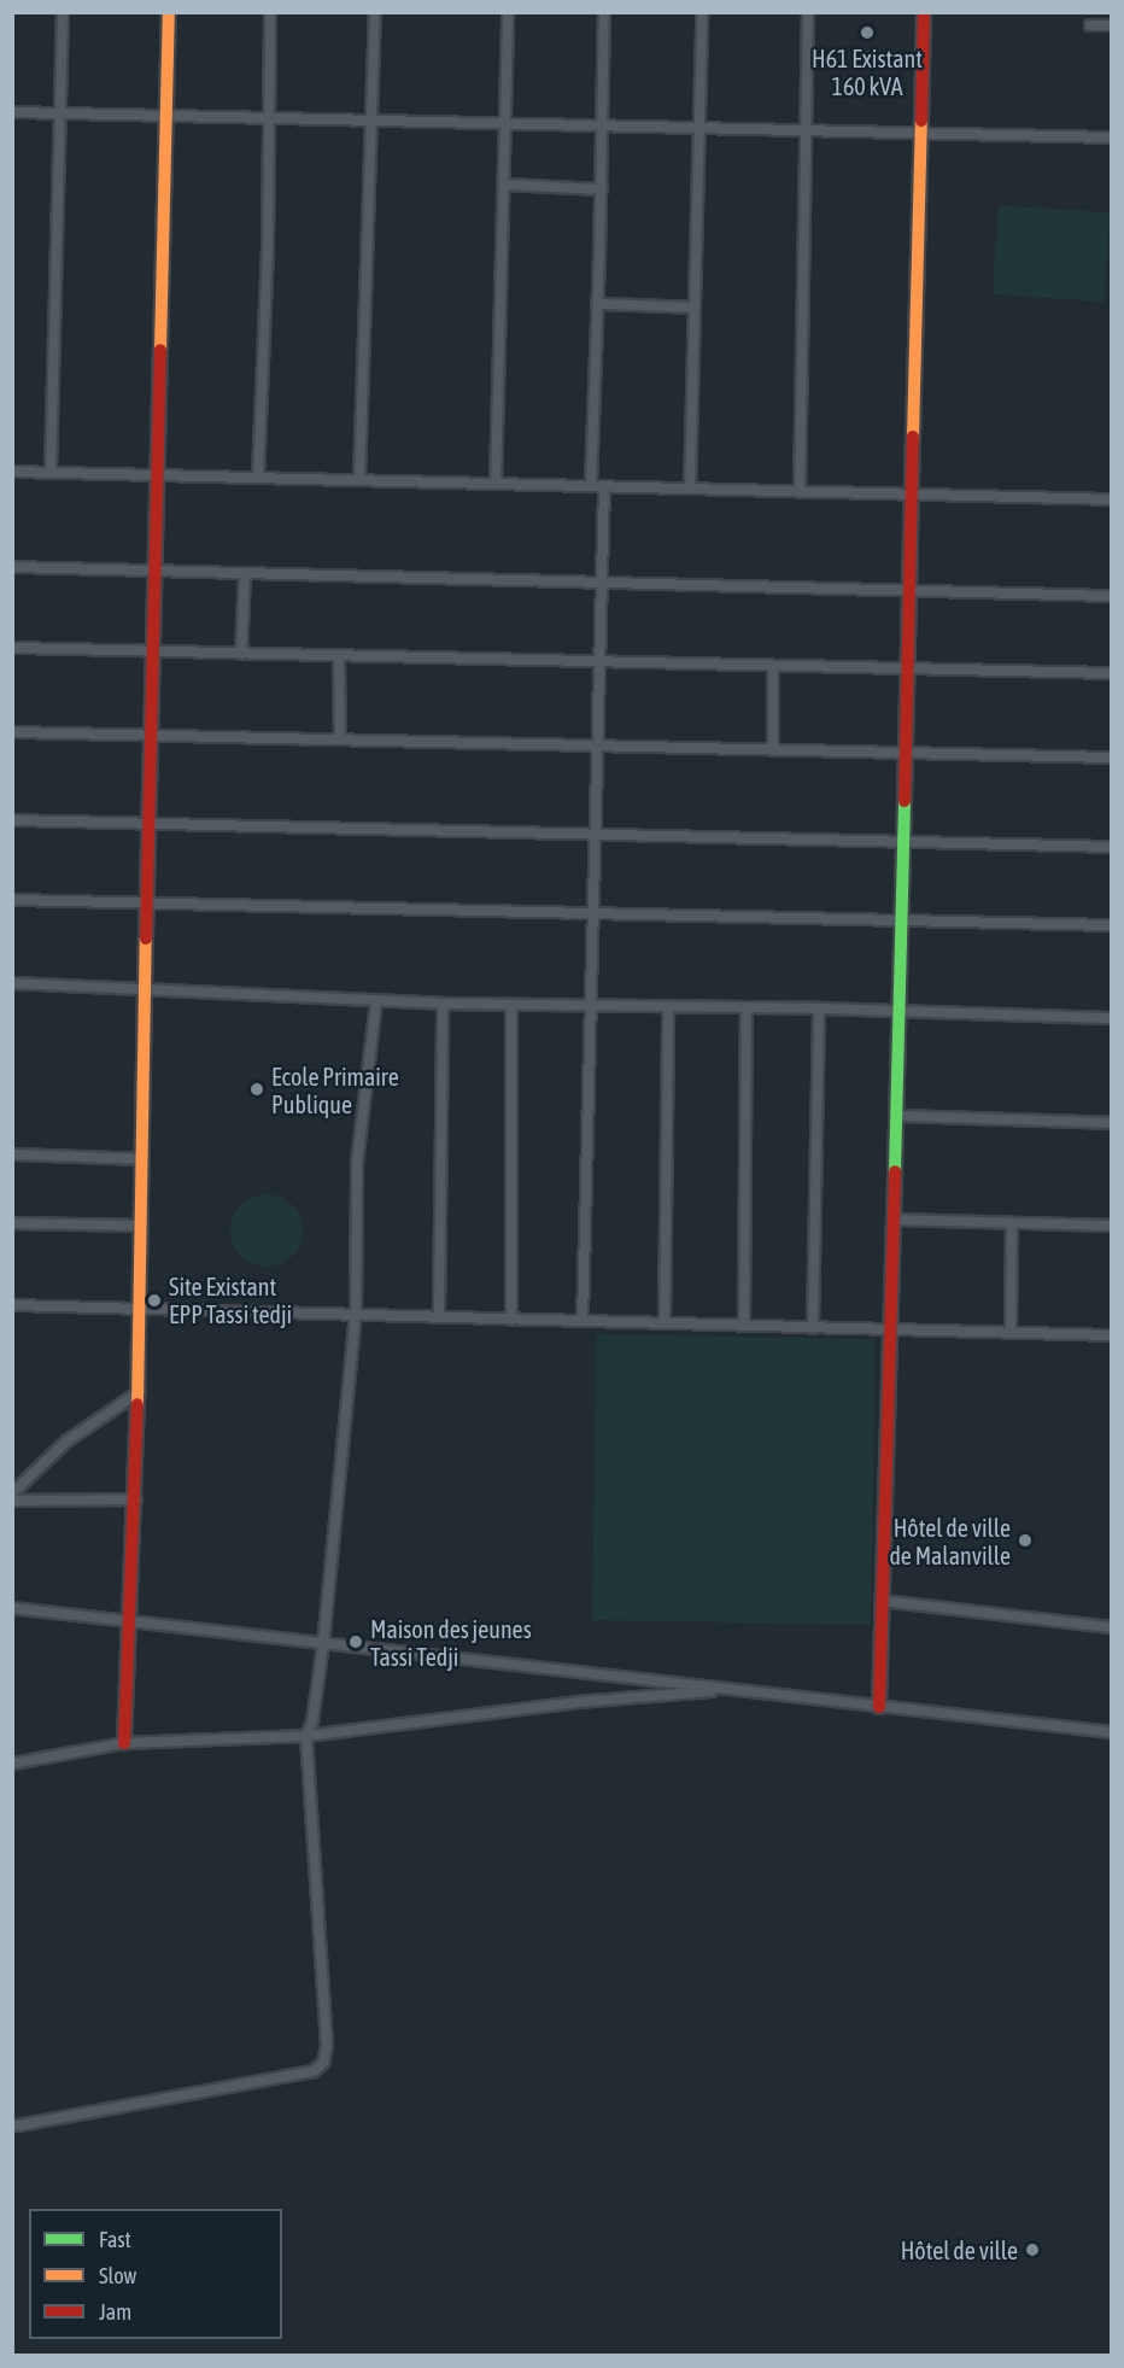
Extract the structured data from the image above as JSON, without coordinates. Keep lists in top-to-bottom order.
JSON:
{
  "places": [
    "H61 Existant 160 kVA",
    "Ecole Primaire Publique",
    "Site Existant EPP Tassi tedji",
    "Hôtel de ville de Malanville",
    "Maison des jeunes Tassi Tedji",
    "Hôtel de ville"
  ],
  "legend": ["Fast", "Slow", "Jam"]
}
